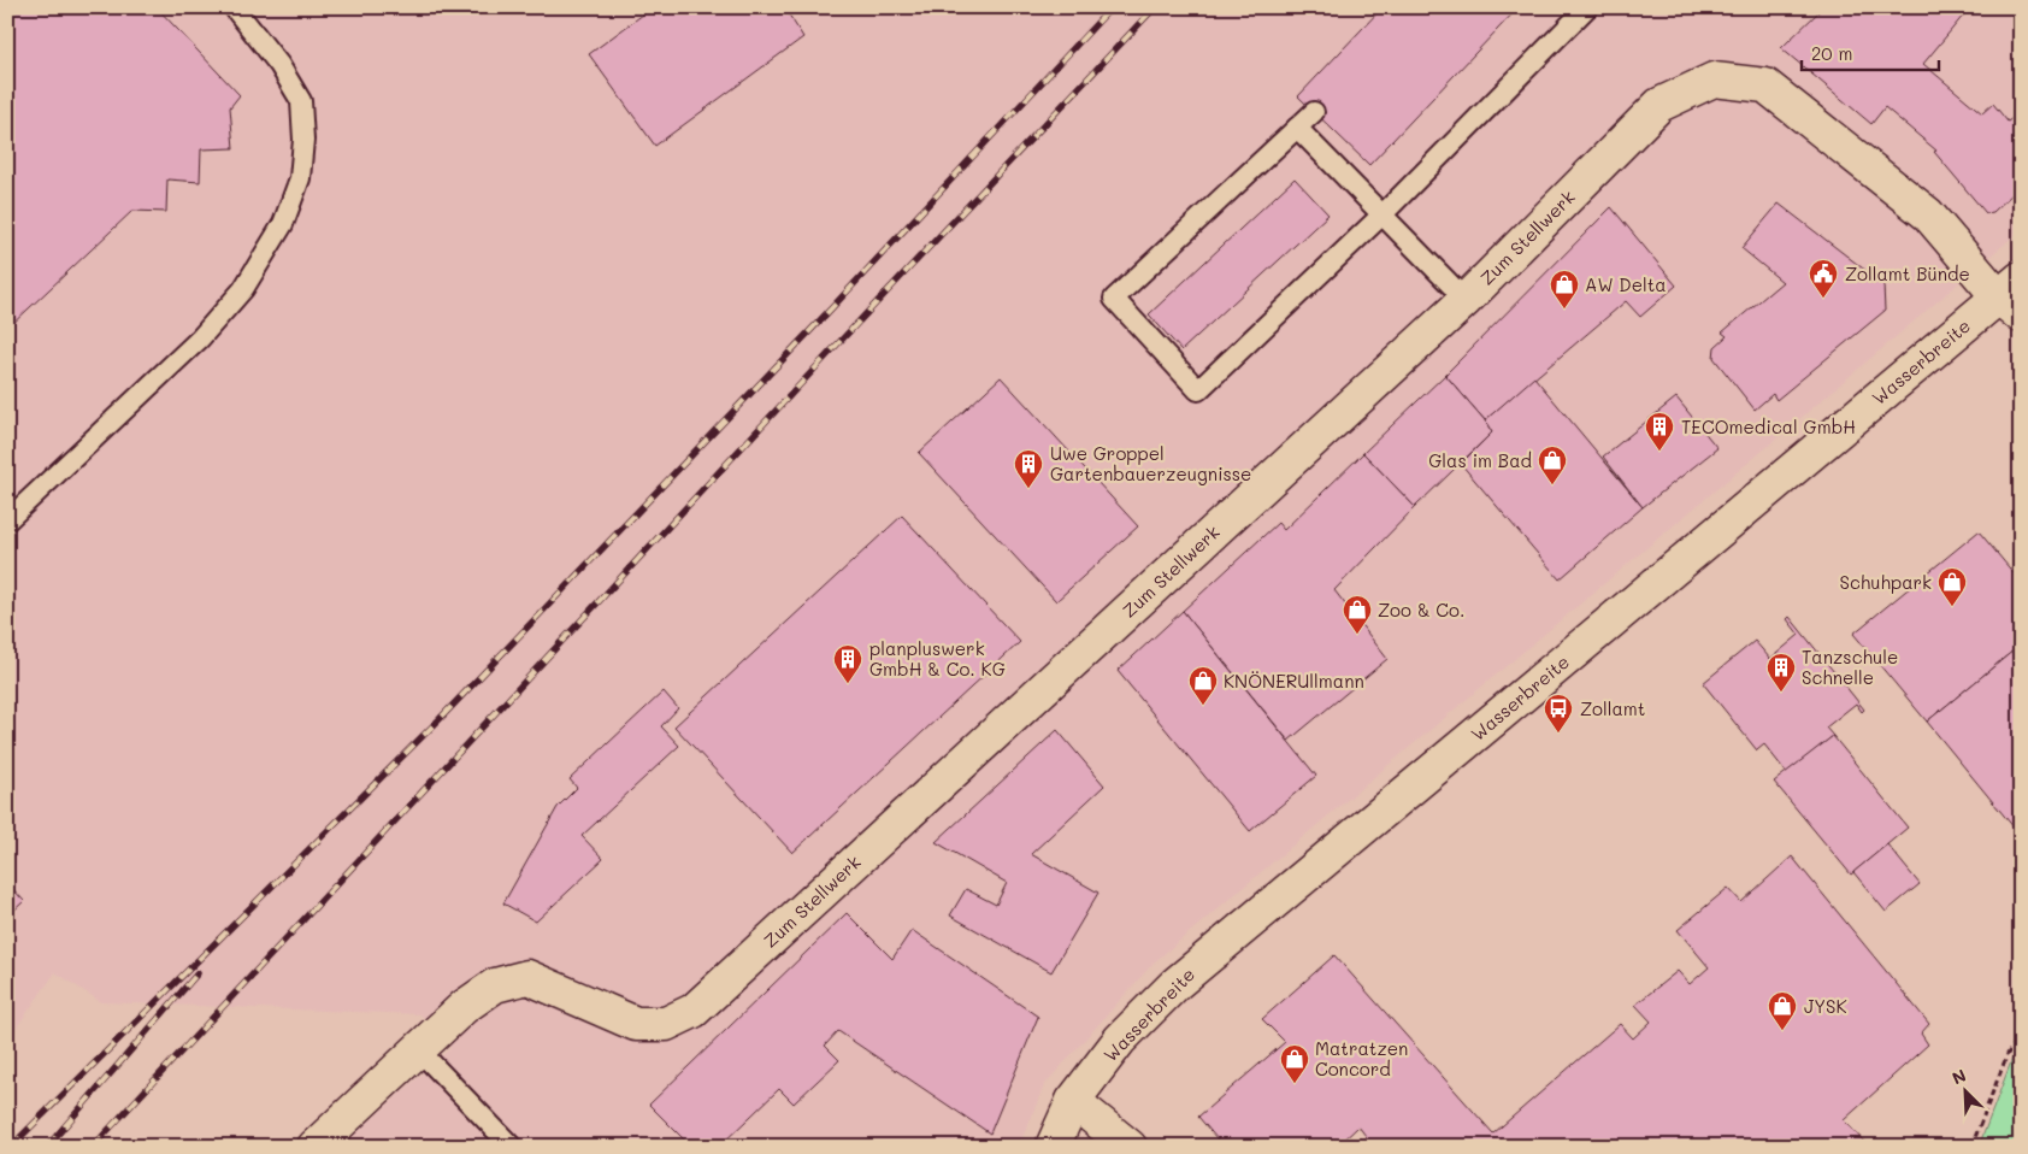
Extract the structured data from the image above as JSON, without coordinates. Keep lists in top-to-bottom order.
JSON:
{
  "streets": {
    "street": ["Zum Stellwerk", "Wasserbreite"]
  },
  "crossings": [
    ["Zum Stellwerk", "Wasserbreite"]
  ],
  "places": {
    "public building": ["Zollamt Bünde"],
    "shop": [
      "AW Delta",
      "Glas im Bad",
      "Schuhpark",
      "Zoo & Co.",
      "KNÖNERUllmann",
      "JYSK",
      "Matratzen Concord"
    ],
    "building": [
      "TECOmedical GmbH",
      "Uwe Groppel Gartenbauerzeugnisse",
      "planpluswerk GmbH & Co. KG",
      "Tanzschule Schnelle"
    ],
    "bus stop": ["Zollamt"]
  },
  "scale_bar": "20 m",
  "north": "top left"
}
